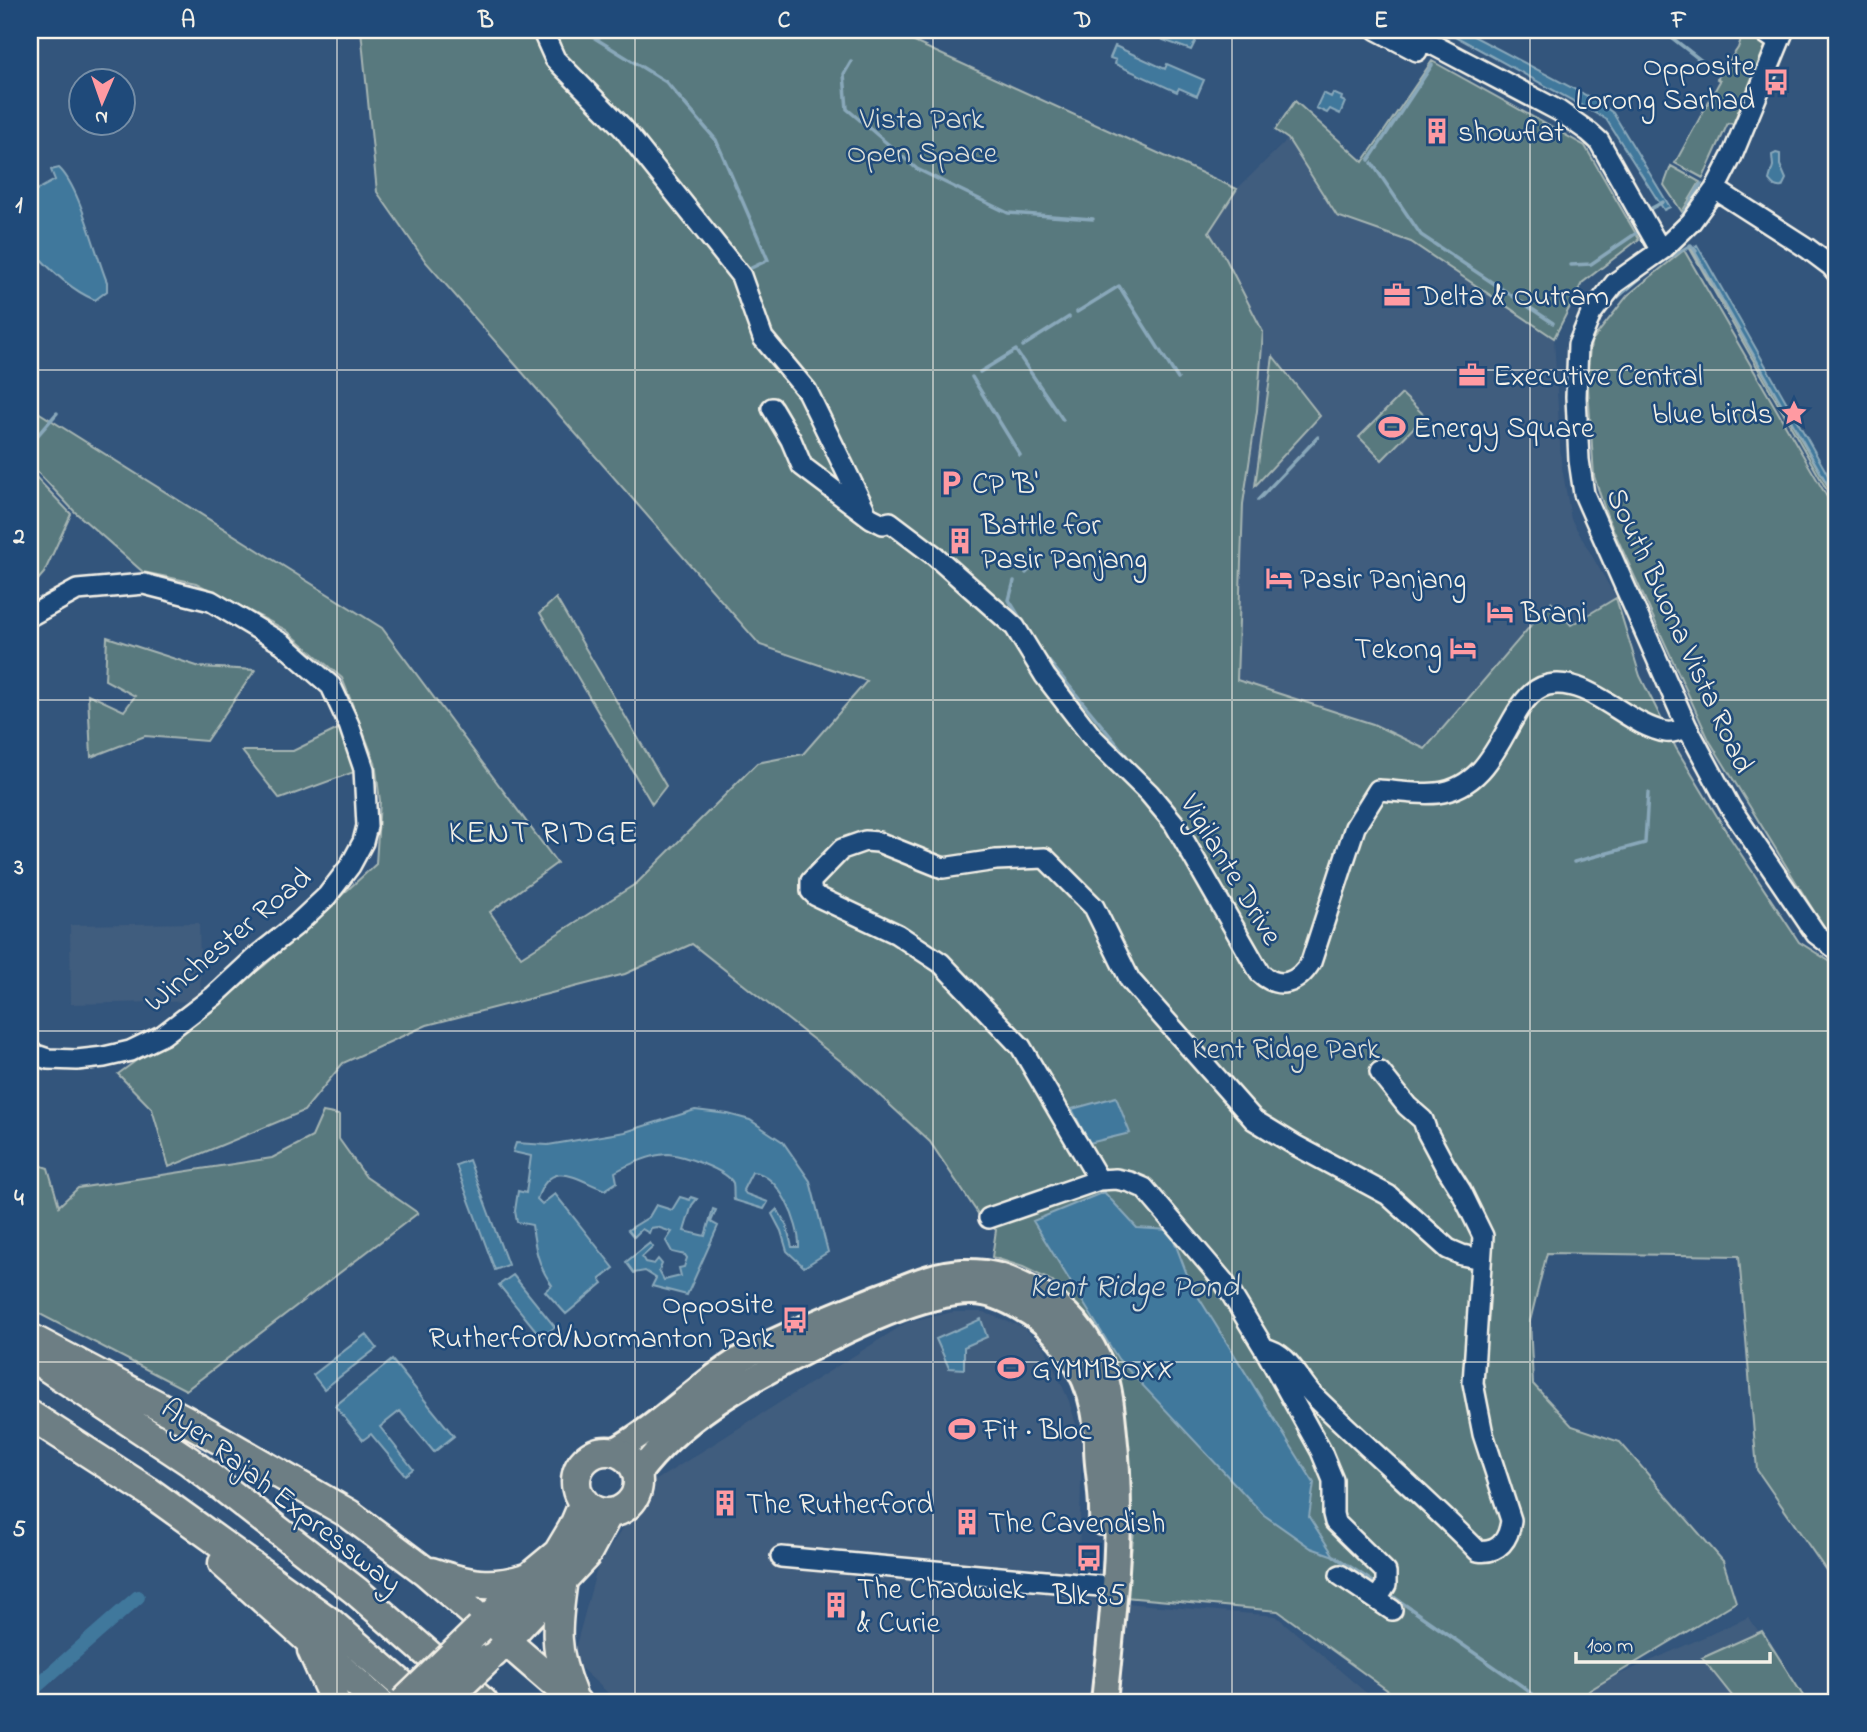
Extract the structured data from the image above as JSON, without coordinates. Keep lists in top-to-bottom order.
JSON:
{
  "streets": {
    "highway": ["Ayer Rajah Expressway"],
    "street": ["South Buona Vista Road", "Vigilante Drive", "Winchester Road"]
  },
  "crossings": [
    ["South Buona Vista Road", "Vigilante Drive"]
  ],
  "districts": ["KENT RIDGE"],
  "water": ["Kent Ridge Pond"],
  "parks": ["Vista Park Open Space", "Kent Ridge Park"],
  "places": {
    "bus stop": ["Opposite Lorong Sarhad", "Opposite Rutherford/Normanton Park", "Blk 85"],
    "building": [
      "showflat",
      "Battle for Pasir Panjang",
      "The Rutherford",
      "The Cavendish",
      "The Chadwick & Curie"
    ],
    "office": ["Delta & Outram", "Executive Central"],
    "place": ["blue birds"],
    "sports": ["Energy Square", "GYMMBOXX", "Fit · Bloc"],
    "parking": ["CP 'B'"],
    "hotel": ["Pasir Panjang", "Brani", "Tekong"]
  },
  "scale_bar": "100 m",
  "north": "bottom",
  "grid": {
    "columns": [
      "A",
      "B",
      "C",
      "D",
      "E",
      "F"
    ],
    "rows": [
      "1",
      "2",
      "3",
      "4",
      "5"
    ]
  }
}
